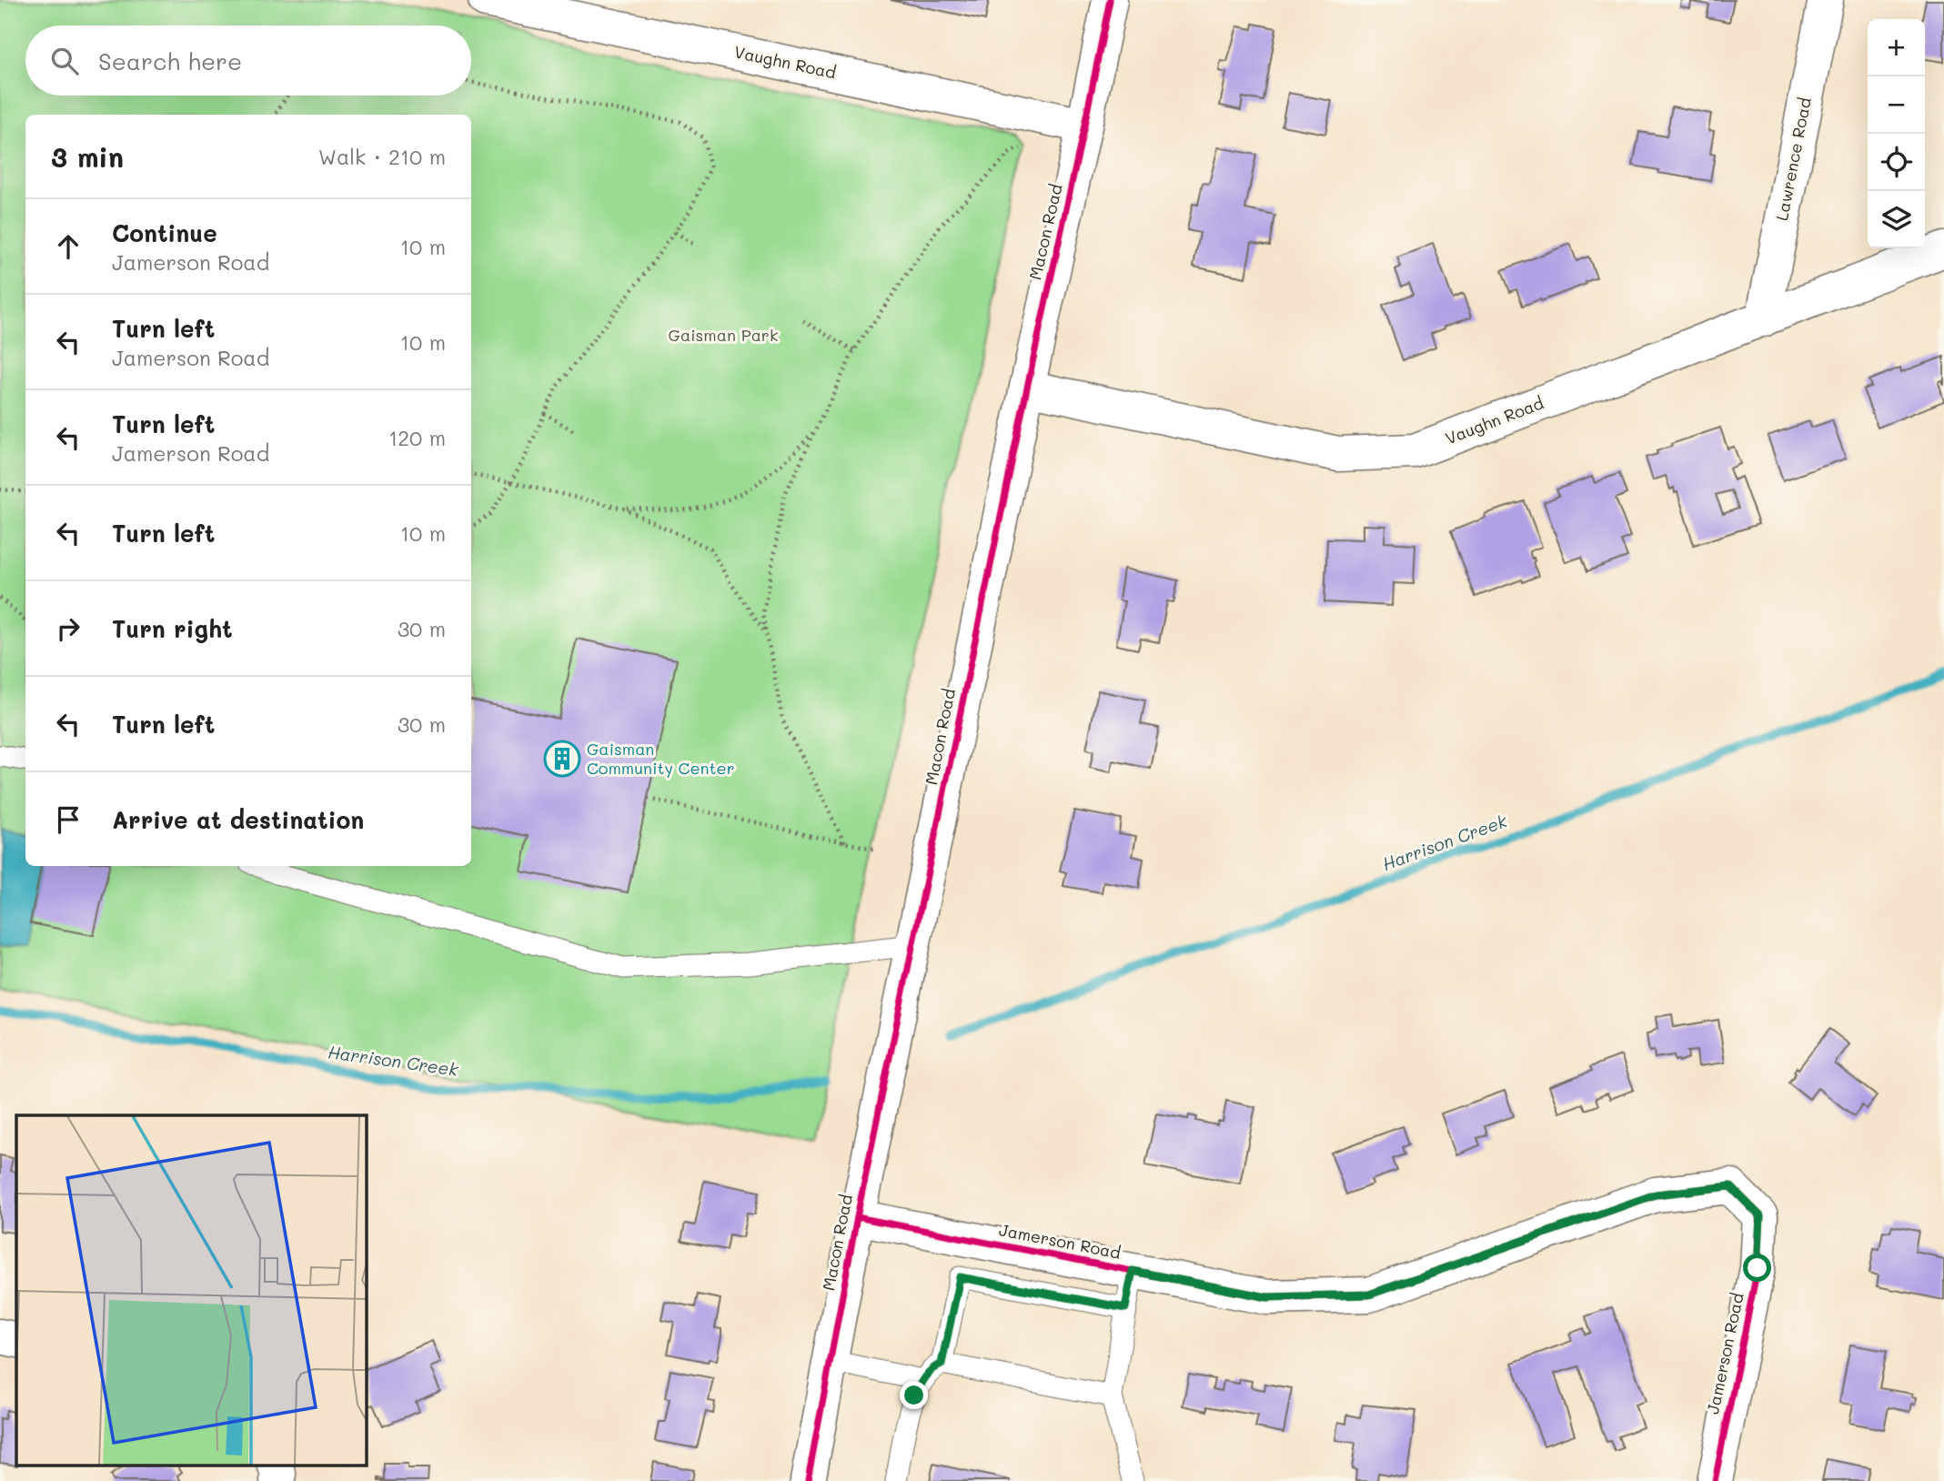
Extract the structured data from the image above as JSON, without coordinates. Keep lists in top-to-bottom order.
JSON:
{
  "streets": {
    "street": [
      "Vaughn Road",
      "Lawrence Road",
      "Macon Road",
      "Jamerson Road"
    ]
  },
  "crossings": [
    ["Vaughn Road", "Lawrence Road"],
    ["Vaughn Road", "Macon Road"],
    ["Macon Road", "Jamerson Road"]
  ],
  "water": ["Harrison Creek"],
  "parks": ["Gaisman Park"],
  "places": {
    "building": ["Gaisman Community Center"]
  },
  "page": {
    "map_buttons": ["+", "−"],
    "search": "Search here",
    "heading": ["3 min", "Walk · 210 m"],
    "list": [
      ["Continue", "Jamerson Road", "10 m"],
      ["Turn left", "Jamerson Road", "10 m"],
      ["Turn left", "Jamerson Road", "120 m"],
      ["Turn left", "10 m"],
      ["Turn right", "30 m"],
      ["Turn left", "30 m"],
      "Arrive at destination"
    ]
  }
}
